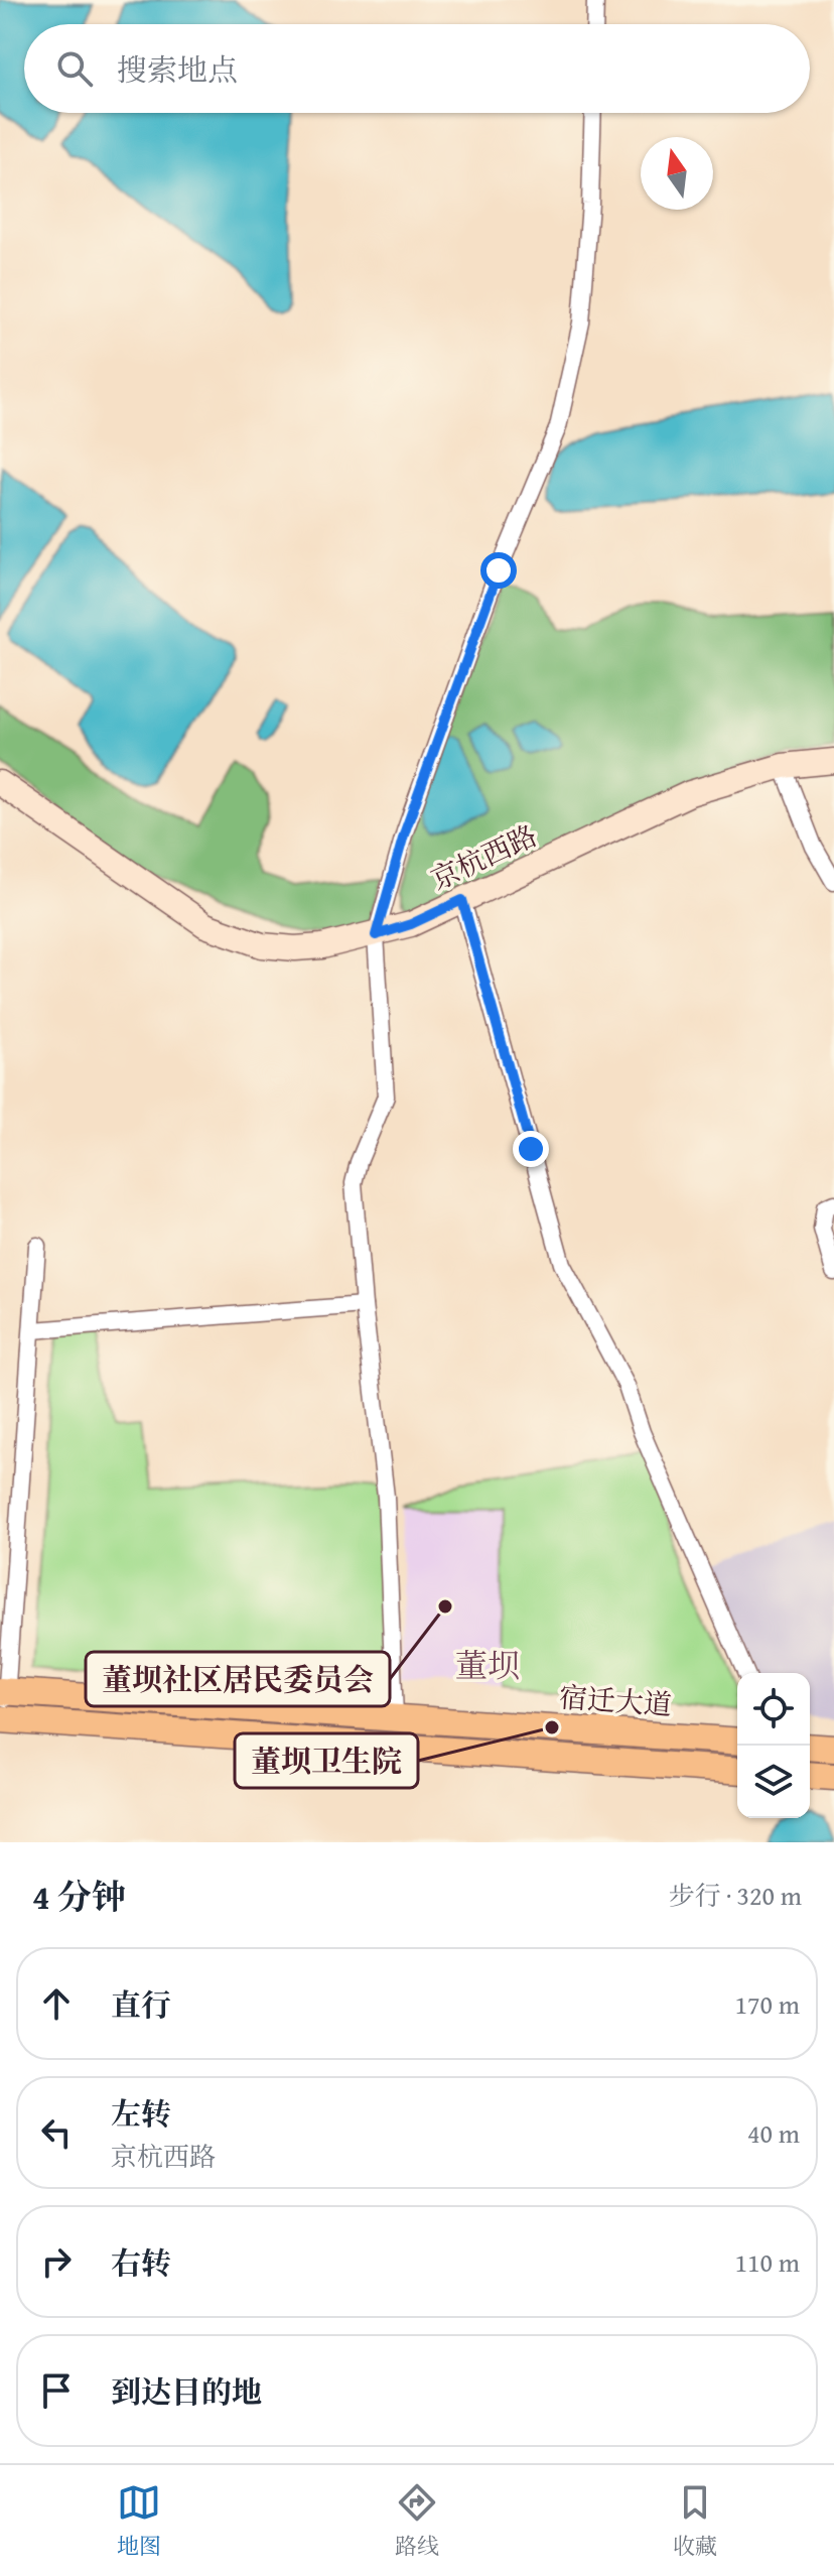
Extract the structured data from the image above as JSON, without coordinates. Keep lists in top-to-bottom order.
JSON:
{
  "streets": {
    "main road": ["京杭西路", "宿迁大道"]
  },
  "districts": ["董坝"],
  "places": ["董坝社区居民委员会", "董坝卫生院"],
  "north": "top",
  "page": {
    "search": "搜索地点",
    "heading": ["4 分钟", "步行 · 320 m"],
    "list": [
      ["直行", "170 m"],
      ["左转", "京杭西路", "40 m"],
      ["右转", "110 m"],
      "到达目的地"
    ],
    "nav": ["地图", "路线", "收藏"]
  }
}
